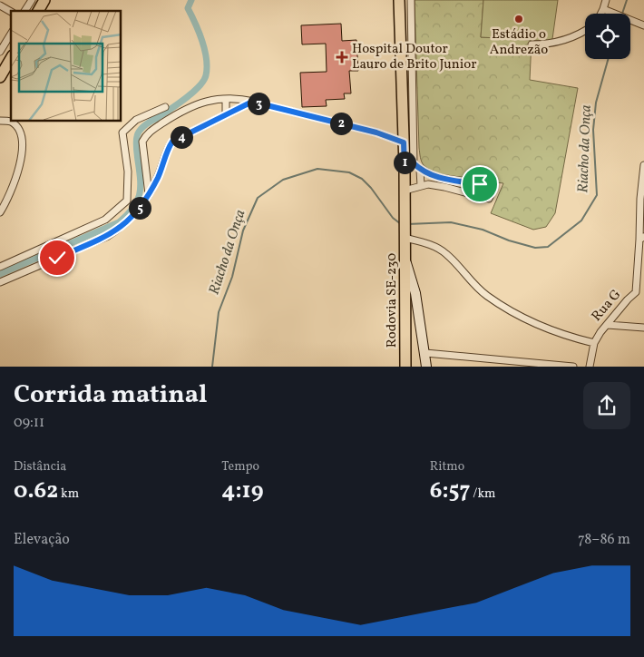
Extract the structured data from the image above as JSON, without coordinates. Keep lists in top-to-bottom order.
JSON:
{
  "streets": {
    "main road": ["Rodovia SE-230"],
    "street": ["Rua G"]
  },
  "water": ["Riacho da Onça"],
  "places": {
    "other": ["Estádio o Andrezão"],
    "health": ["Hospital Doutor Lauro de Brito Junior"]
  },
  "page": {
    "pins": [
      "3",
      "2",
      "4",
      "1",
      "5"
    ],
    "heading": ["Corrida matinal", "09:11"],
    "stats": [
      ["Distância", "0.62 km"],
      ["Tempo", "4:19"],
      ["Ritmo", "6:57 /km"]
    ],
    "chart": ["Elevação", "78–86 m"]
  }
}
